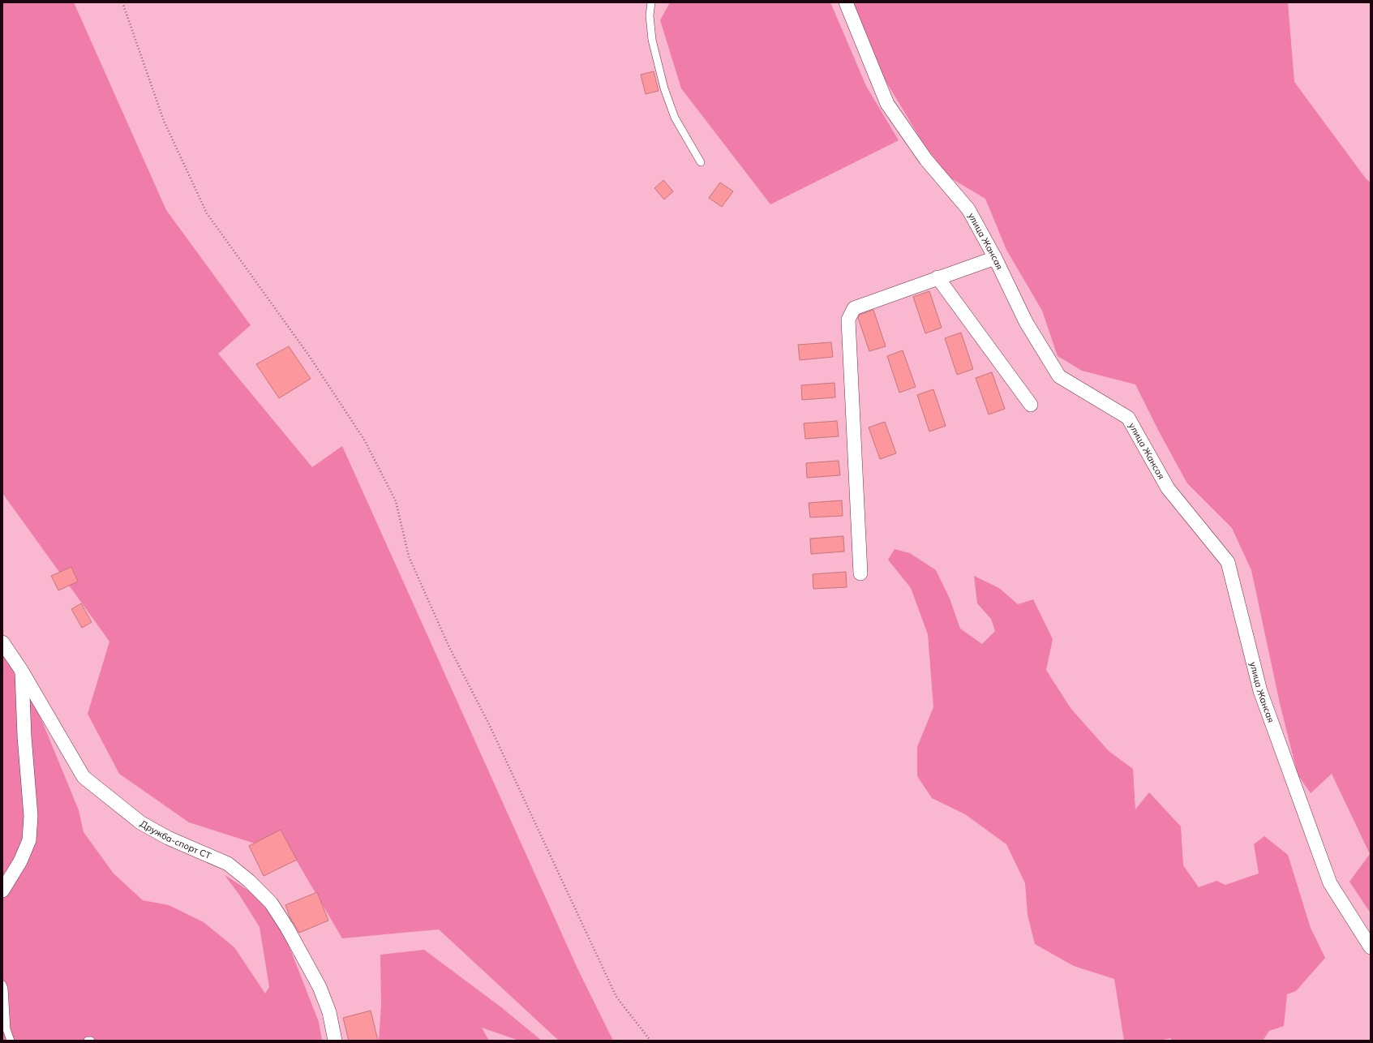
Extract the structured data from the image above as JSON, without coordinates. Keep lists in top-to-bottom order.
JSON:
{
  "streets": {
    "street": ["улица Жансая", "Дружба-спорт СТ"]
  }
}
